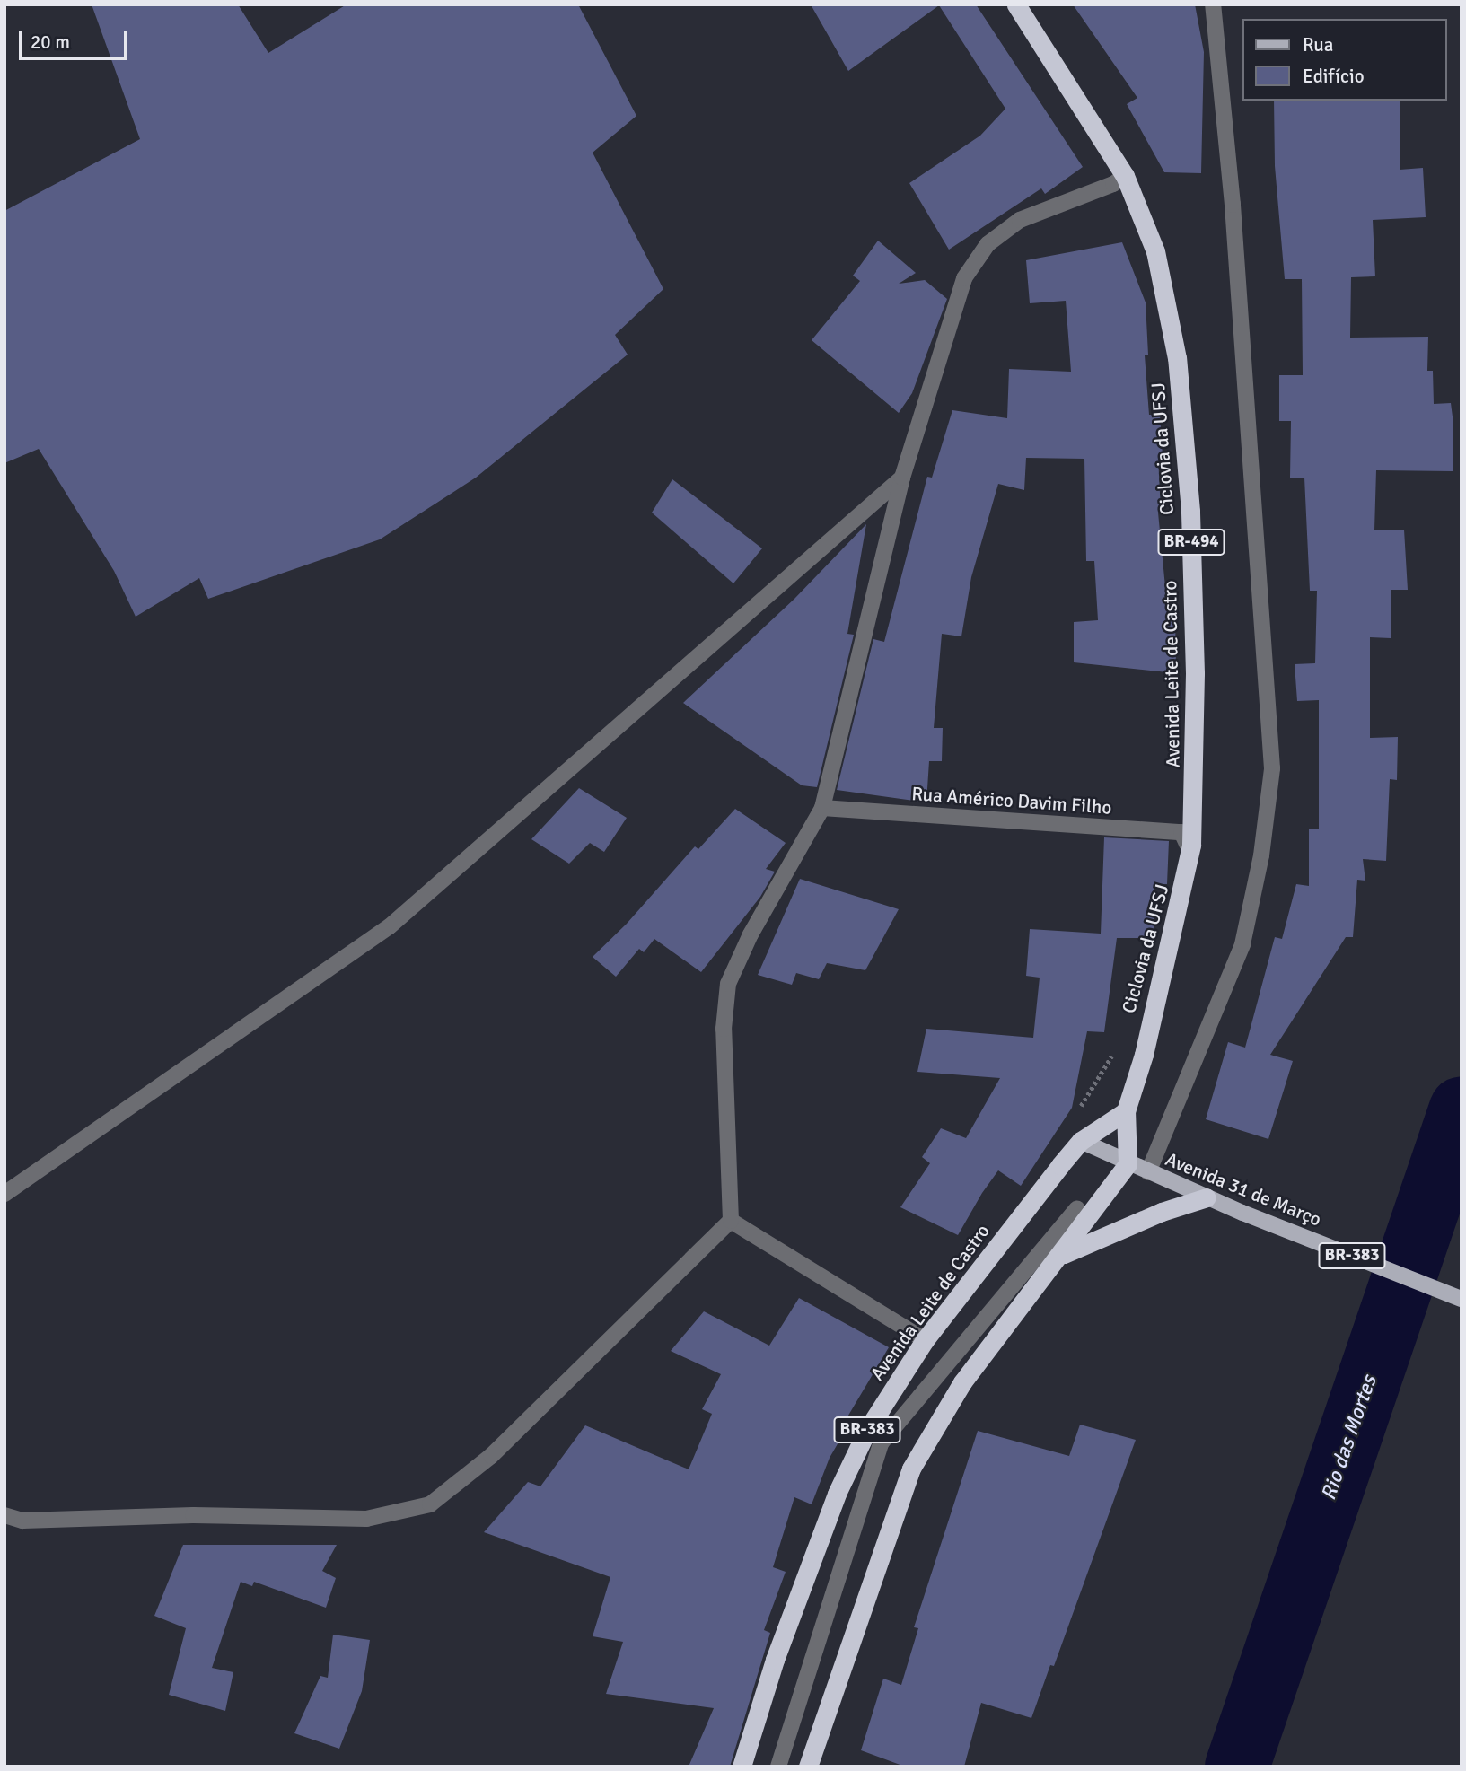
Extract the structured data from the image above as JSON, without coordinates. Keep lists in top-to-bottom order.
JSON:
{
  "streets": {
    "highway": ["BR-494", "Avenida Leite de Castro", "BR-383"],
    "main road": ["Avenida 31 de Março"],
    "street": ["Rua Américo Davim Filho"]
  },
  "crossings": [
    ["Avenida Leite de Castro", "Rua Américo Davim Filho"],
    ["Avenida Leite de Castro", "Avenida 31 de Março"],
    ["Avenida Leite de Castro", "BR-383"],
    ["Avenida 31 de Março", "BR-383"]
  ],
  "water": ["Rio das Mortes"],
  "legend": ["Rua", "Edifício"],
  "scale_bar": "20 m"
}
